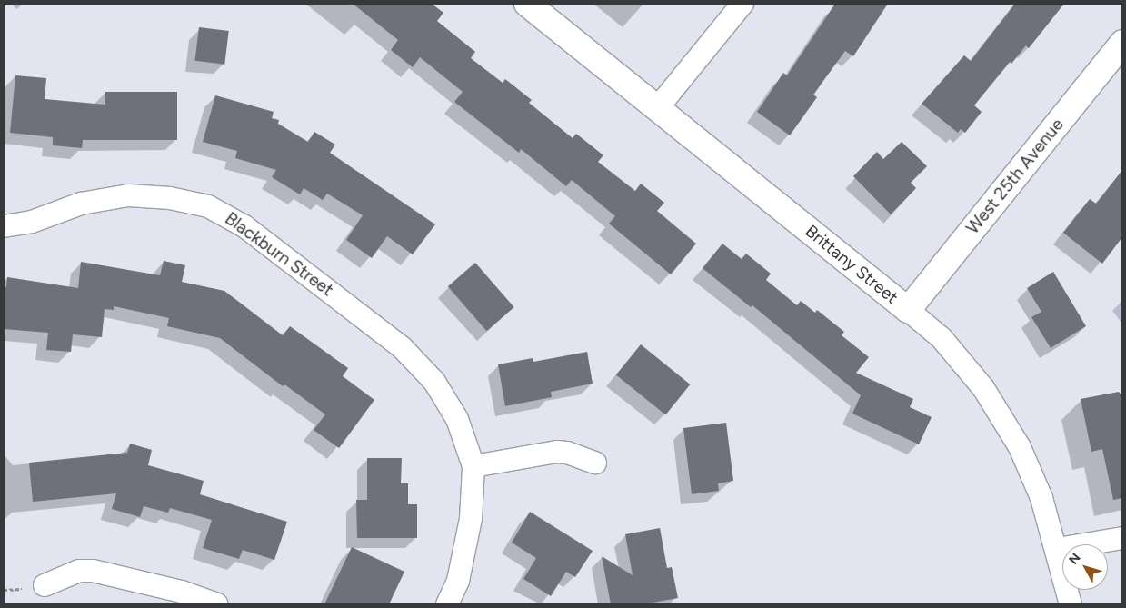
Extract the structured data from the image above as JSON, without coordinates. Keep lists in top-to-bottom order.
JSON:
{
  "streets": {
    "street": ["West 25th Avenue", "Blackburn Street", "Brittany Street"]
  },
  "crossings": [
    ["West 25th Avenue", "Brittany Street"]
  ],
  "north": "top left"
}
